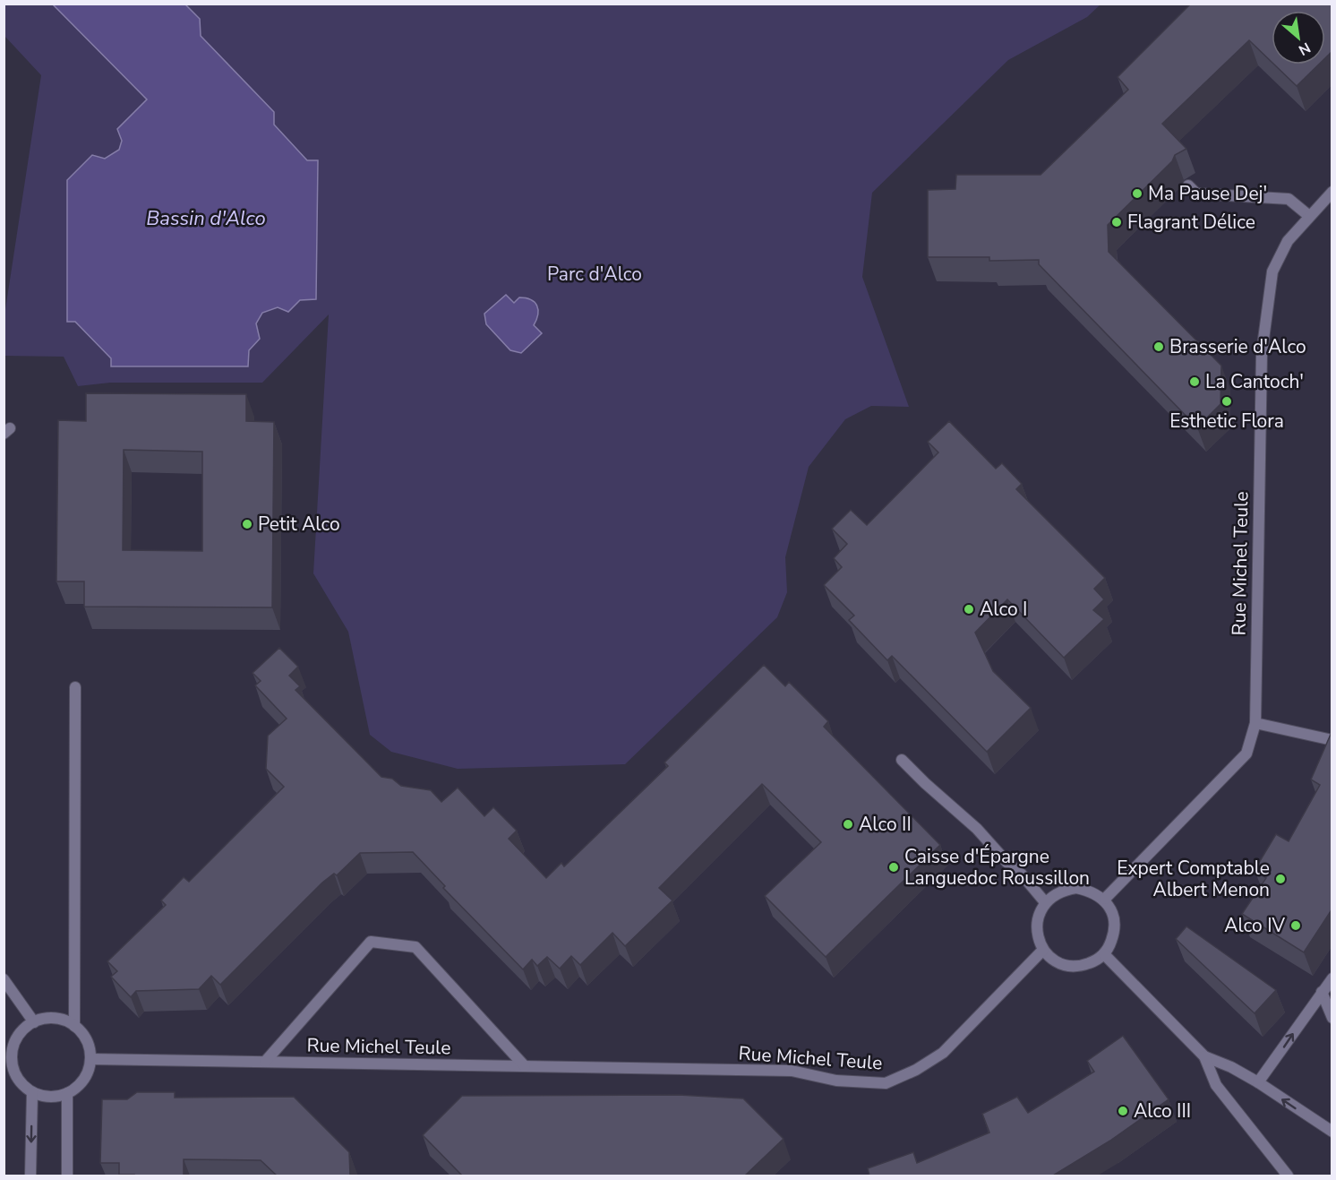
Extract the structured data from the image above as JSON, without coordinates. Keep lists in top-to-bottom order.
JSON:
{
  "streets": {
    "street": ["Rue Michel Teule"]
  },
  "water": ["Bassin d'Alco"],
  "parks": ["Parc d'Alco"],
  "places": [
    "Ma Pause Dej'",
    "Flagrant Délice",
    "Brasserie d'Alco",
    "La Cantoch'",
    "Esthetic Flora",
    "Petit Alco",
    "Alco I",
    "Alco II",
    "Caisse d'Épargne Languedoc Roussillon",
    "Expert Comptable Albert Menon",
    "Alco IV",
    "Alco III"
  ],
  "north": "bottom right"
}
